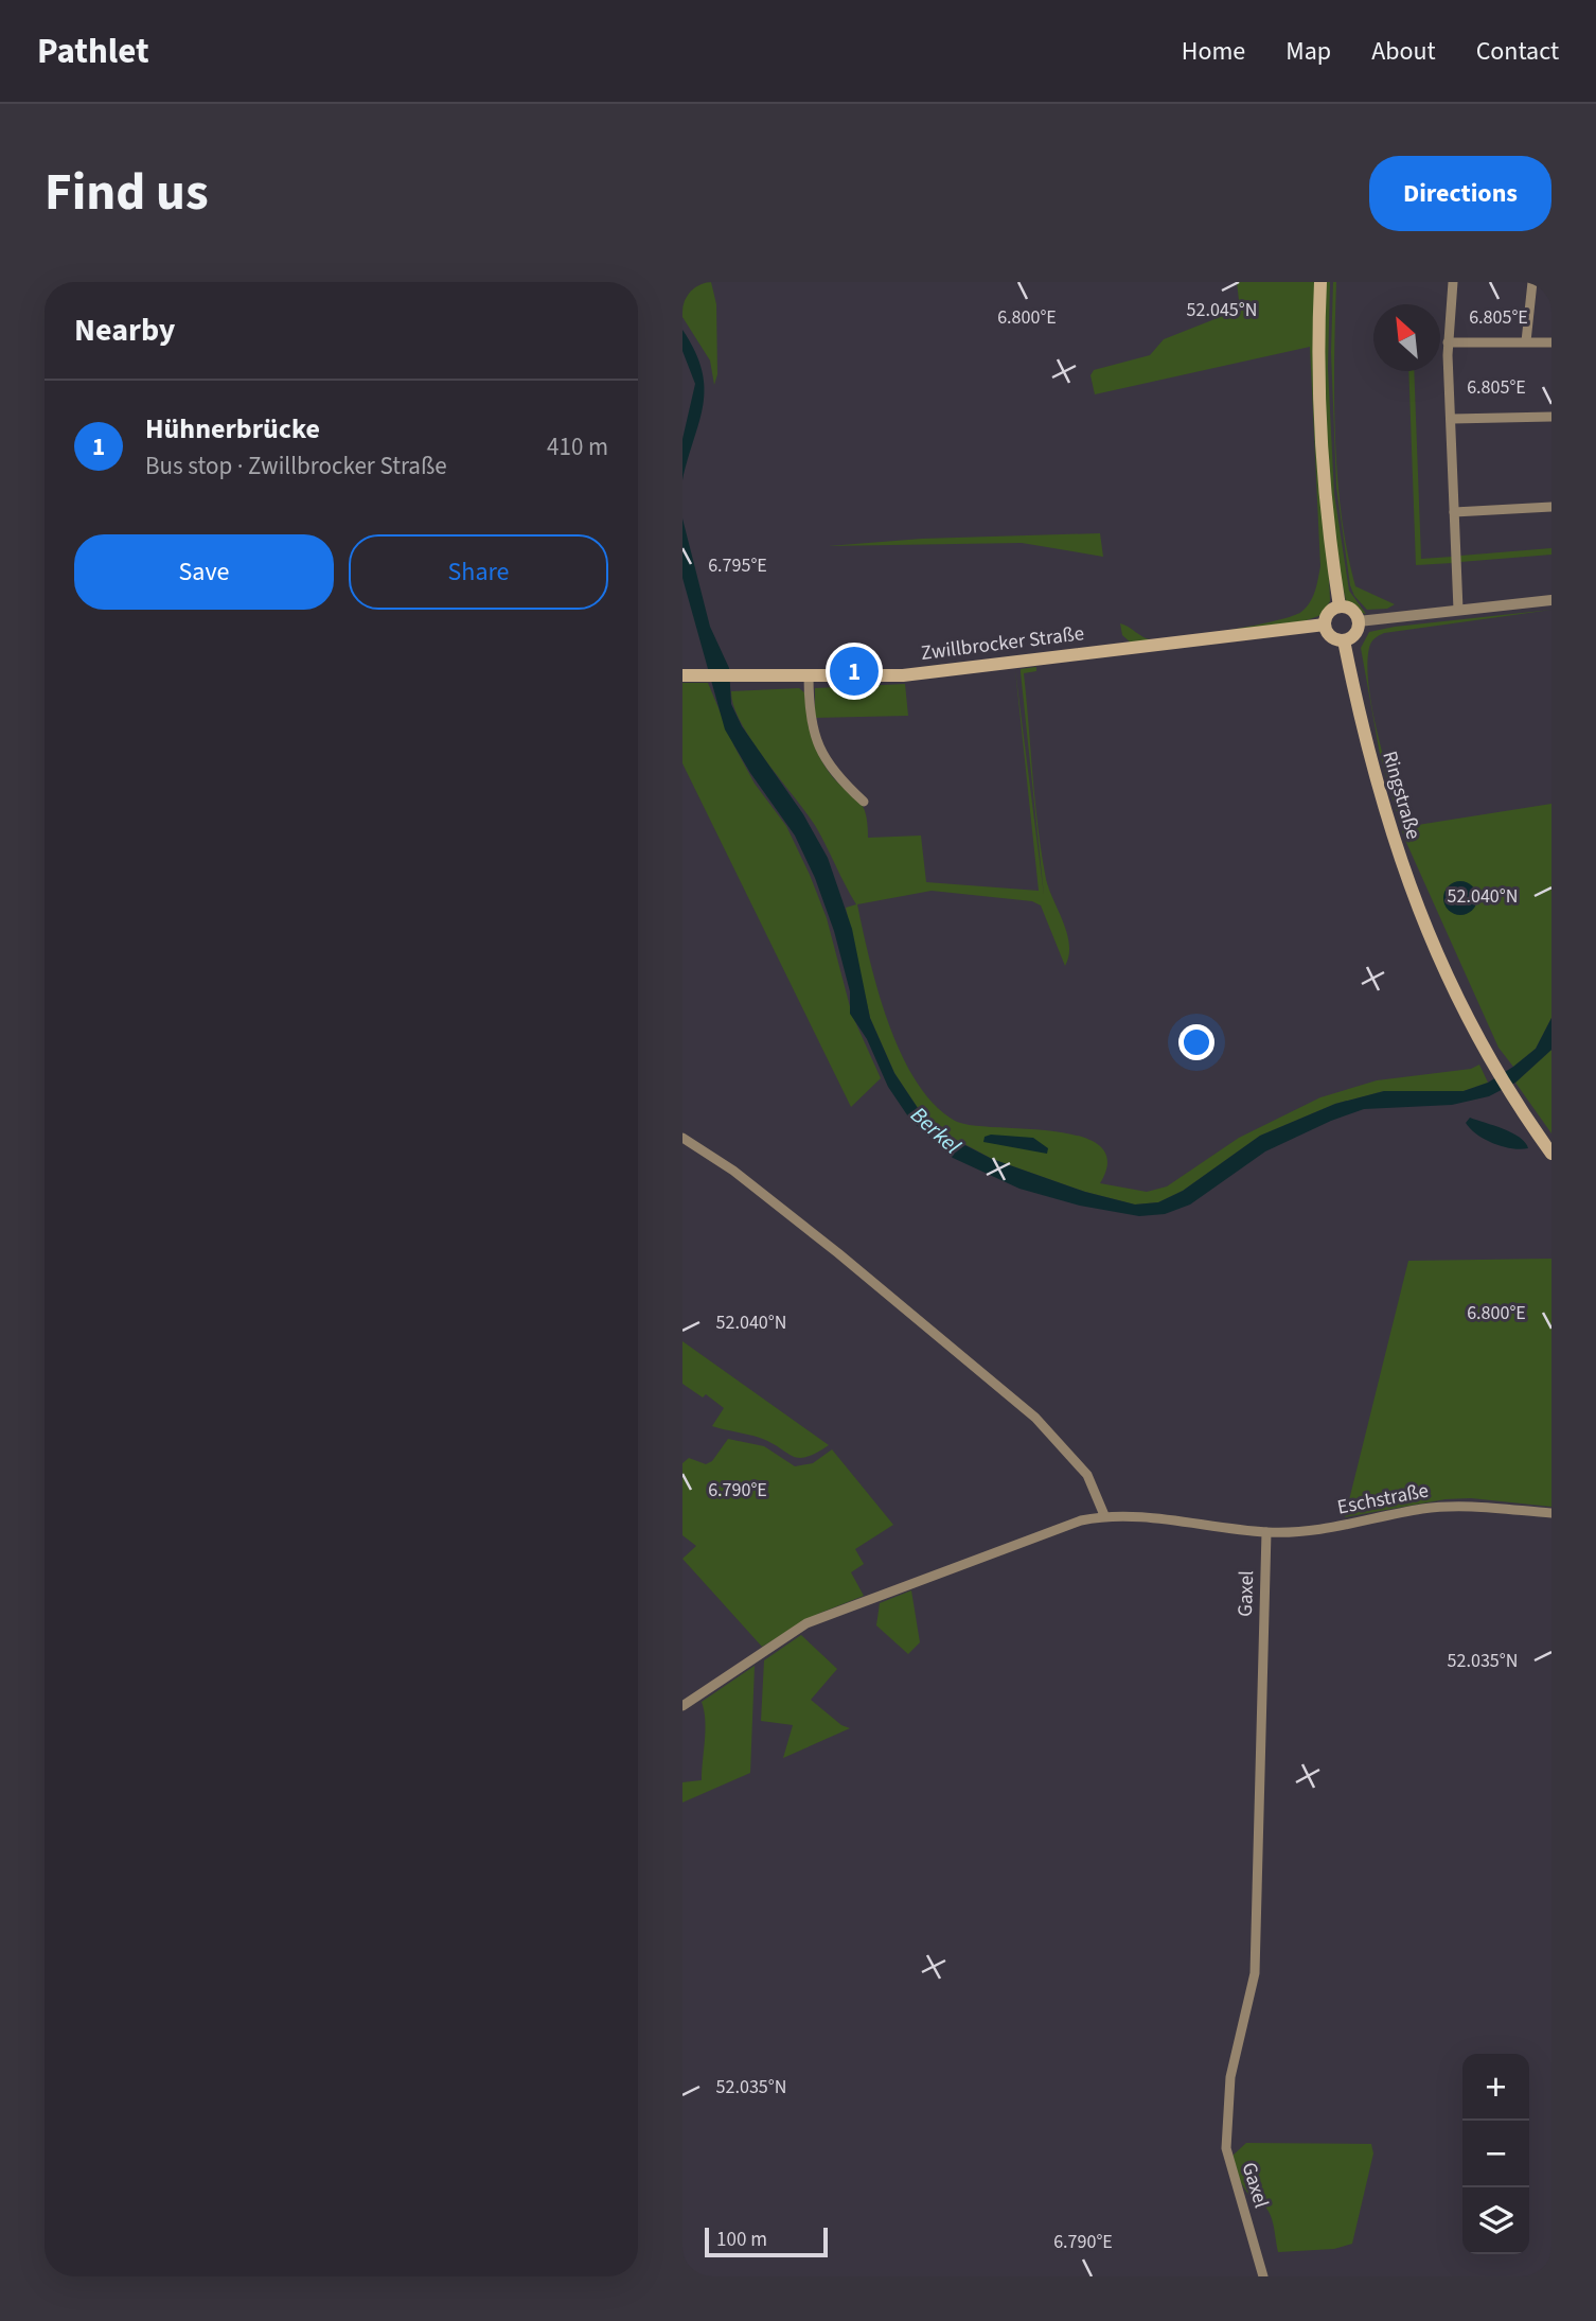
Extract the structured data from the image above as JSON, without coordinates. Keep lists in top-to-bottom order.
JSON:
{
  "streets": {
    "main road": ["Zwillbrocker Straße", "Ringstraße"],
    "street": ["Eschstraße", "Gaxel"]
  },
  "crossings": [
    ["Zwillbrocker Straße", "Ringstraße"],
    ["Eschstraße", "Gaxel"]
  ],
  "water": ["Berkel"],
  "scale_bar": "100 m",
  "north": "top left",
  "page": {
    "header": "Pathlet",
    "nav": [
      "Home",
      "Map",
      "About",
      "Contact"
    ],
    "title": "Find us",
    "buttons": [
      "Directions",
      ["Save", "Share"]
    ],
    "heading": "Nearby",
    "list": [
      {
        "mark": "1",
        "name": "Hühnerbrücke",
        "note": "Bus stop · Zwillbrocker Straße",
        "value": "410 m"
      }
    ],
    "pins": "1",
    "map_buttons": ["+", "−"],
    "scale": "100 m"
  },
  "coordinates": [
    "52.045°N",
    "6.800°E",
    "6.805°E",
    "6.795°E",
    "52.040°N",
    "6.790°E",
    "52.035°N"
  ]
}
